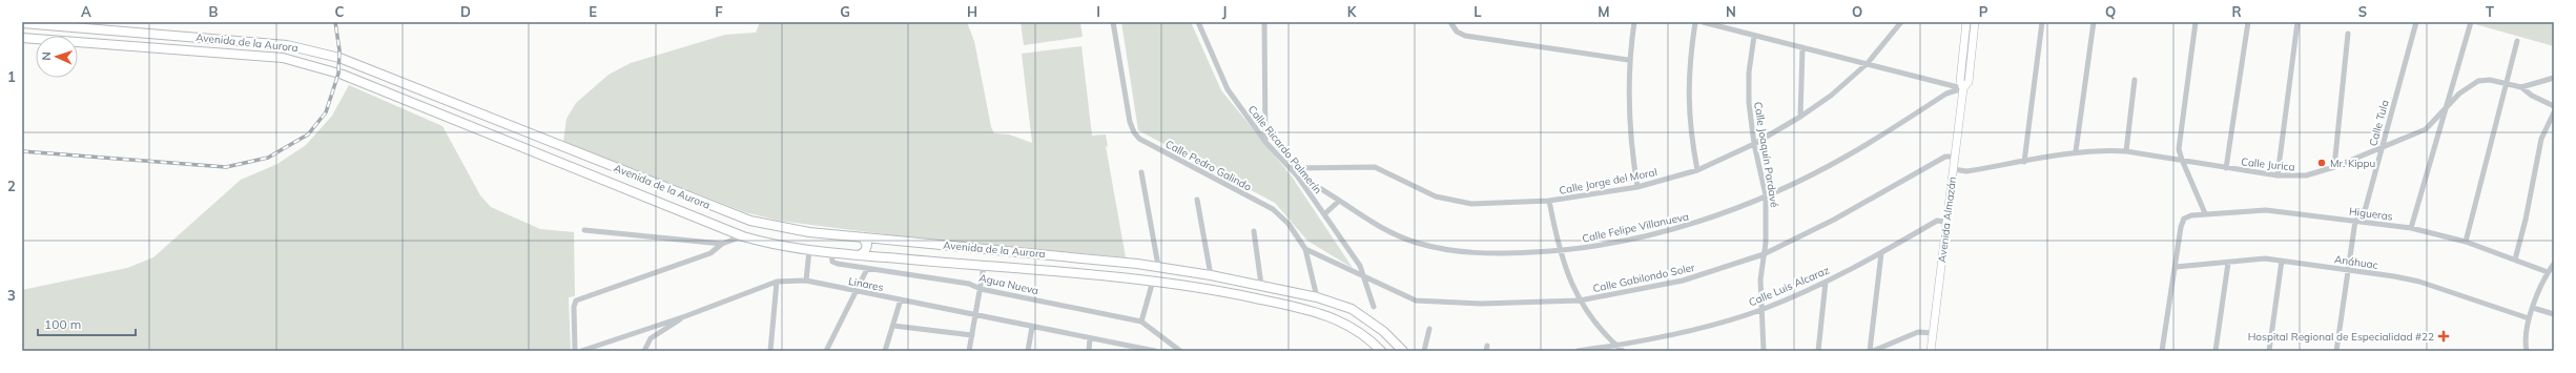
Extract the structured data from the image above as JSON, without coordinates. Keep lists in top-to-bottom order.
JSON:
{
  "streets": {
    "main road": ["Avenida de la Aurora", "Avenida Almazán"],
    "street": [
      "Calle Tula",
      "Calle Ricardo Palmerín",
      "Calle Joaquín Pardavé",
      "Calle Jurica",
      "Calle Pedro Galindo",
      "Calle Jorge del Moral",
      "Higueras",
      "Calle Felipe Villanueva",
      "Anáhuac",
      "Calle Gabilondo Soler",
      "Linares",
      "Agua Nueva",
      "Calle Luis Alcaraz"
    ]
  },
  "crossings": [
    ["Avenida de la Aurora", "Agua Nueva"],
    ["Calle Tula", "Calle Jurica"],
    ["Calle Tula", "Higueras"],
    ["Calle Tula", "Anáhuac"],
    ["Calle Ricardo Palmerín", "Calle Jorge del Moral"],
    ["Calle Ricardo Palmerín", "Calle Felipe Villanueva"],
    ["Calle Ricardo Palmerín", "Calle Gabilondo Soler"],
    ["Calle Joaquín Pardavé", "Calle Jorge del Moral"],
    ["Calle Joaquín Pardavé", "Calle Felipe Villanueva"],
    ["Calle Joaquín Pardavé", "Calle Gabilondo Soler"],
    ["Calle Joaquín Pardavé", "Calle Luis Alcaraz"],
    ["Calle Jurica", "Avenida Almazán"],
    ["Higueras", "Anáhuac"],
    ["Avenida Almazán", "Calle Felipe Villanueva"],
    ["Avenida Almazán", "Calle Gabilondo Soler"],
    ["Avenida Almazán", "Calle Luis Alcaraz"]
  ],
  "places": {
    "other": ["Mr. Kippu"],
    "health": ["Hospital Regional de Especialidad #22"]
  },
  "scale_bar": "100 m",
  "north": "left",
  "grid": {
    "columns": [
      "A",
      "B",
      "C",
      "D",
      "E",
      "F",
      "G",
      "H",
      "I",
      "J",
      "K",
      "L",
      "M",
      "N",
      "O",
      "P",
      "Q",
      "R",
      "S",
      "T"
    ],
    "rows": ["1", "2", "3"]
  }
}
